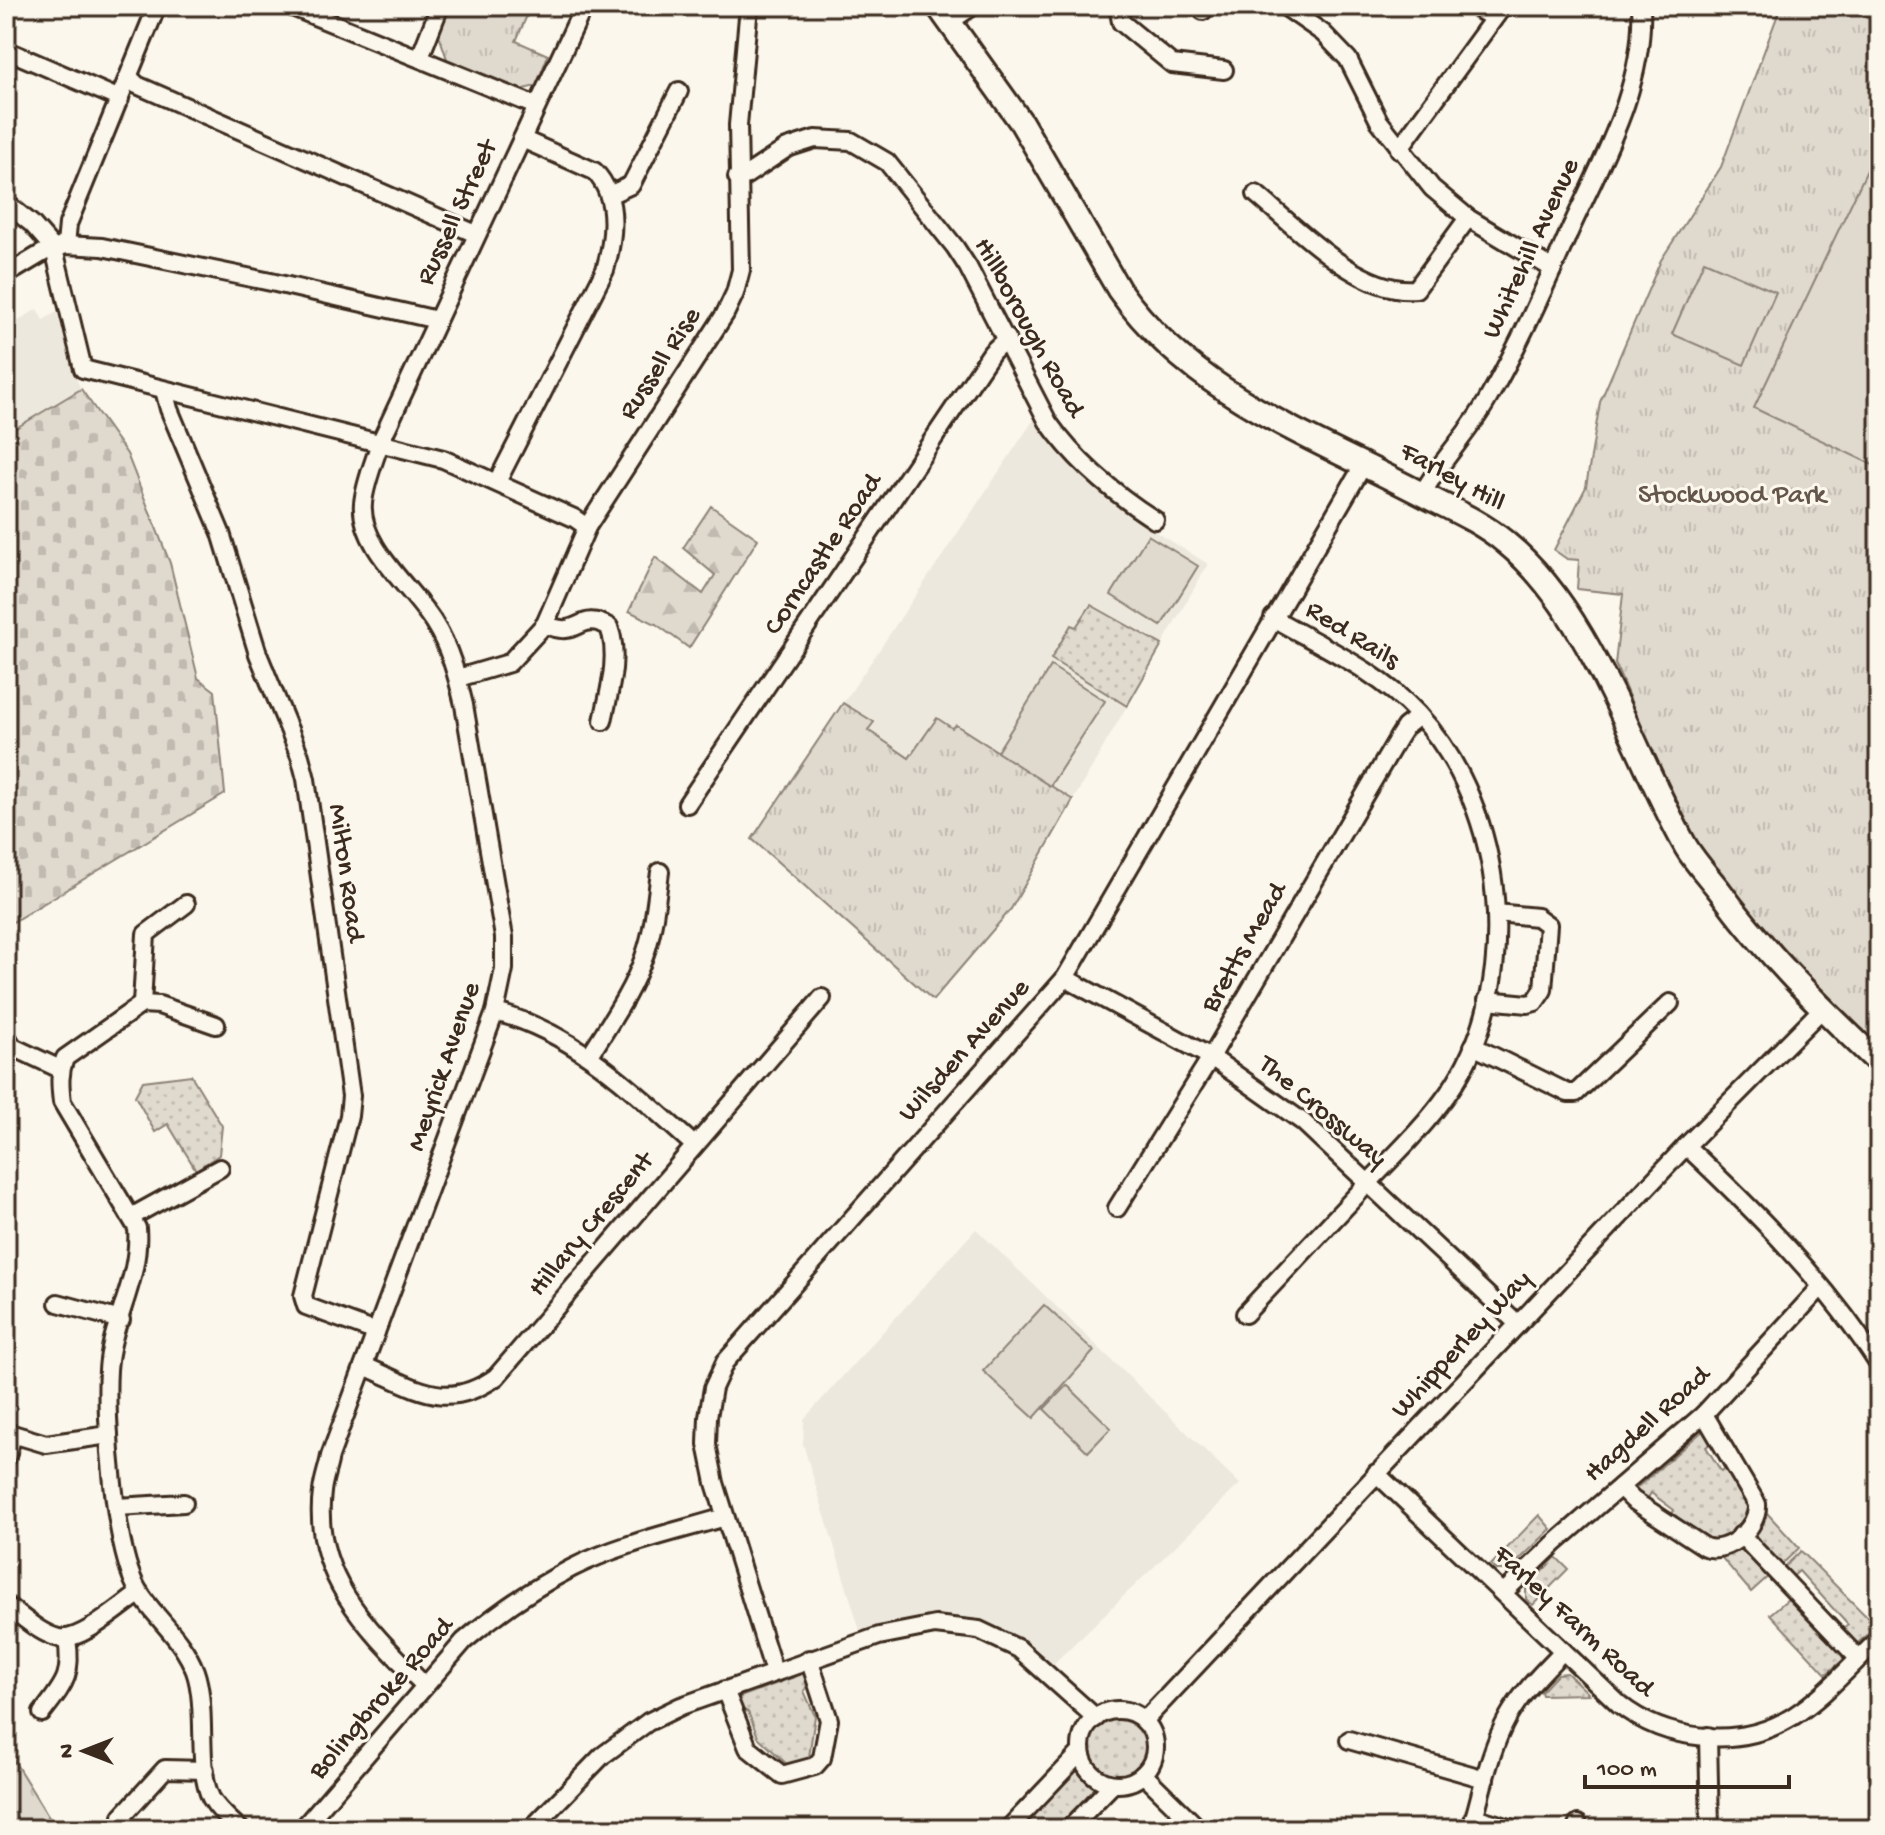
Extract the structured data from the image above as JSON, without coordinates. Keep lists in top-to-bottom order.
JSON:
{
  "streets": {
    "main road": ["Farley Hill"],
    "street": [
      "Russell Street",
      "Whitehill Avenue",
      "Hillborough Road",
      "Russell Rise",
      "Corncastle Road",
      "Red Rails",
      "Milton Road",
      "Bretts Mead",
      "Wilsden Avenue",
      "Meyrick Avenue",
      "The Crossway",
      "Hillary Crescent",
      "Whipperley Way",
      "Hagdell Road",
      "Farley Farm Road",
      "Bolingbroke Road"
    ]
  },
  "crossings": [
    ["Russell Street", "Meyrick Avenue"],
    ["Whitehill Avenue", "Farley Hill"],
    ["Hillborough Road", "Russell Rise"],
    ["Hillborough Road", "Corncastle Road"],
    ["Russell Rise", "Meyrick Avenue"],
    ["Farley Hill", "Wilsden Avenue"],
    ["Farley Hill", "Whipperley Way"],
    ["Red Rails", "Bretts Mead"],
    ["Red Rails", "Wilsden Avenue"],
    ["Red Rails", "The Crossway"],
    ["Milton Road", "Meyrick Avenue"],
    ["Bretts Mead", "The Crossway"],
    ["Wilsden Avenue", "The Crossway"],
    ["Wilsden Avenue", "Bolingbroke Road"],
    ["Meyrick Avenue", "Hillary Crescent"],
    ["Meyrick Avenue", "Bolingbroke Road"],
    ["The Crossway", "Whipperley Way"],
    ["Whipperley Way", "Farley Farm Road"],
    ["Hagdell Road", "Farley Farm Road"]
  ],
  "parks": ["Stockwood Park"],
  "scale_bar": "100 m",
  "north": "left"
}
